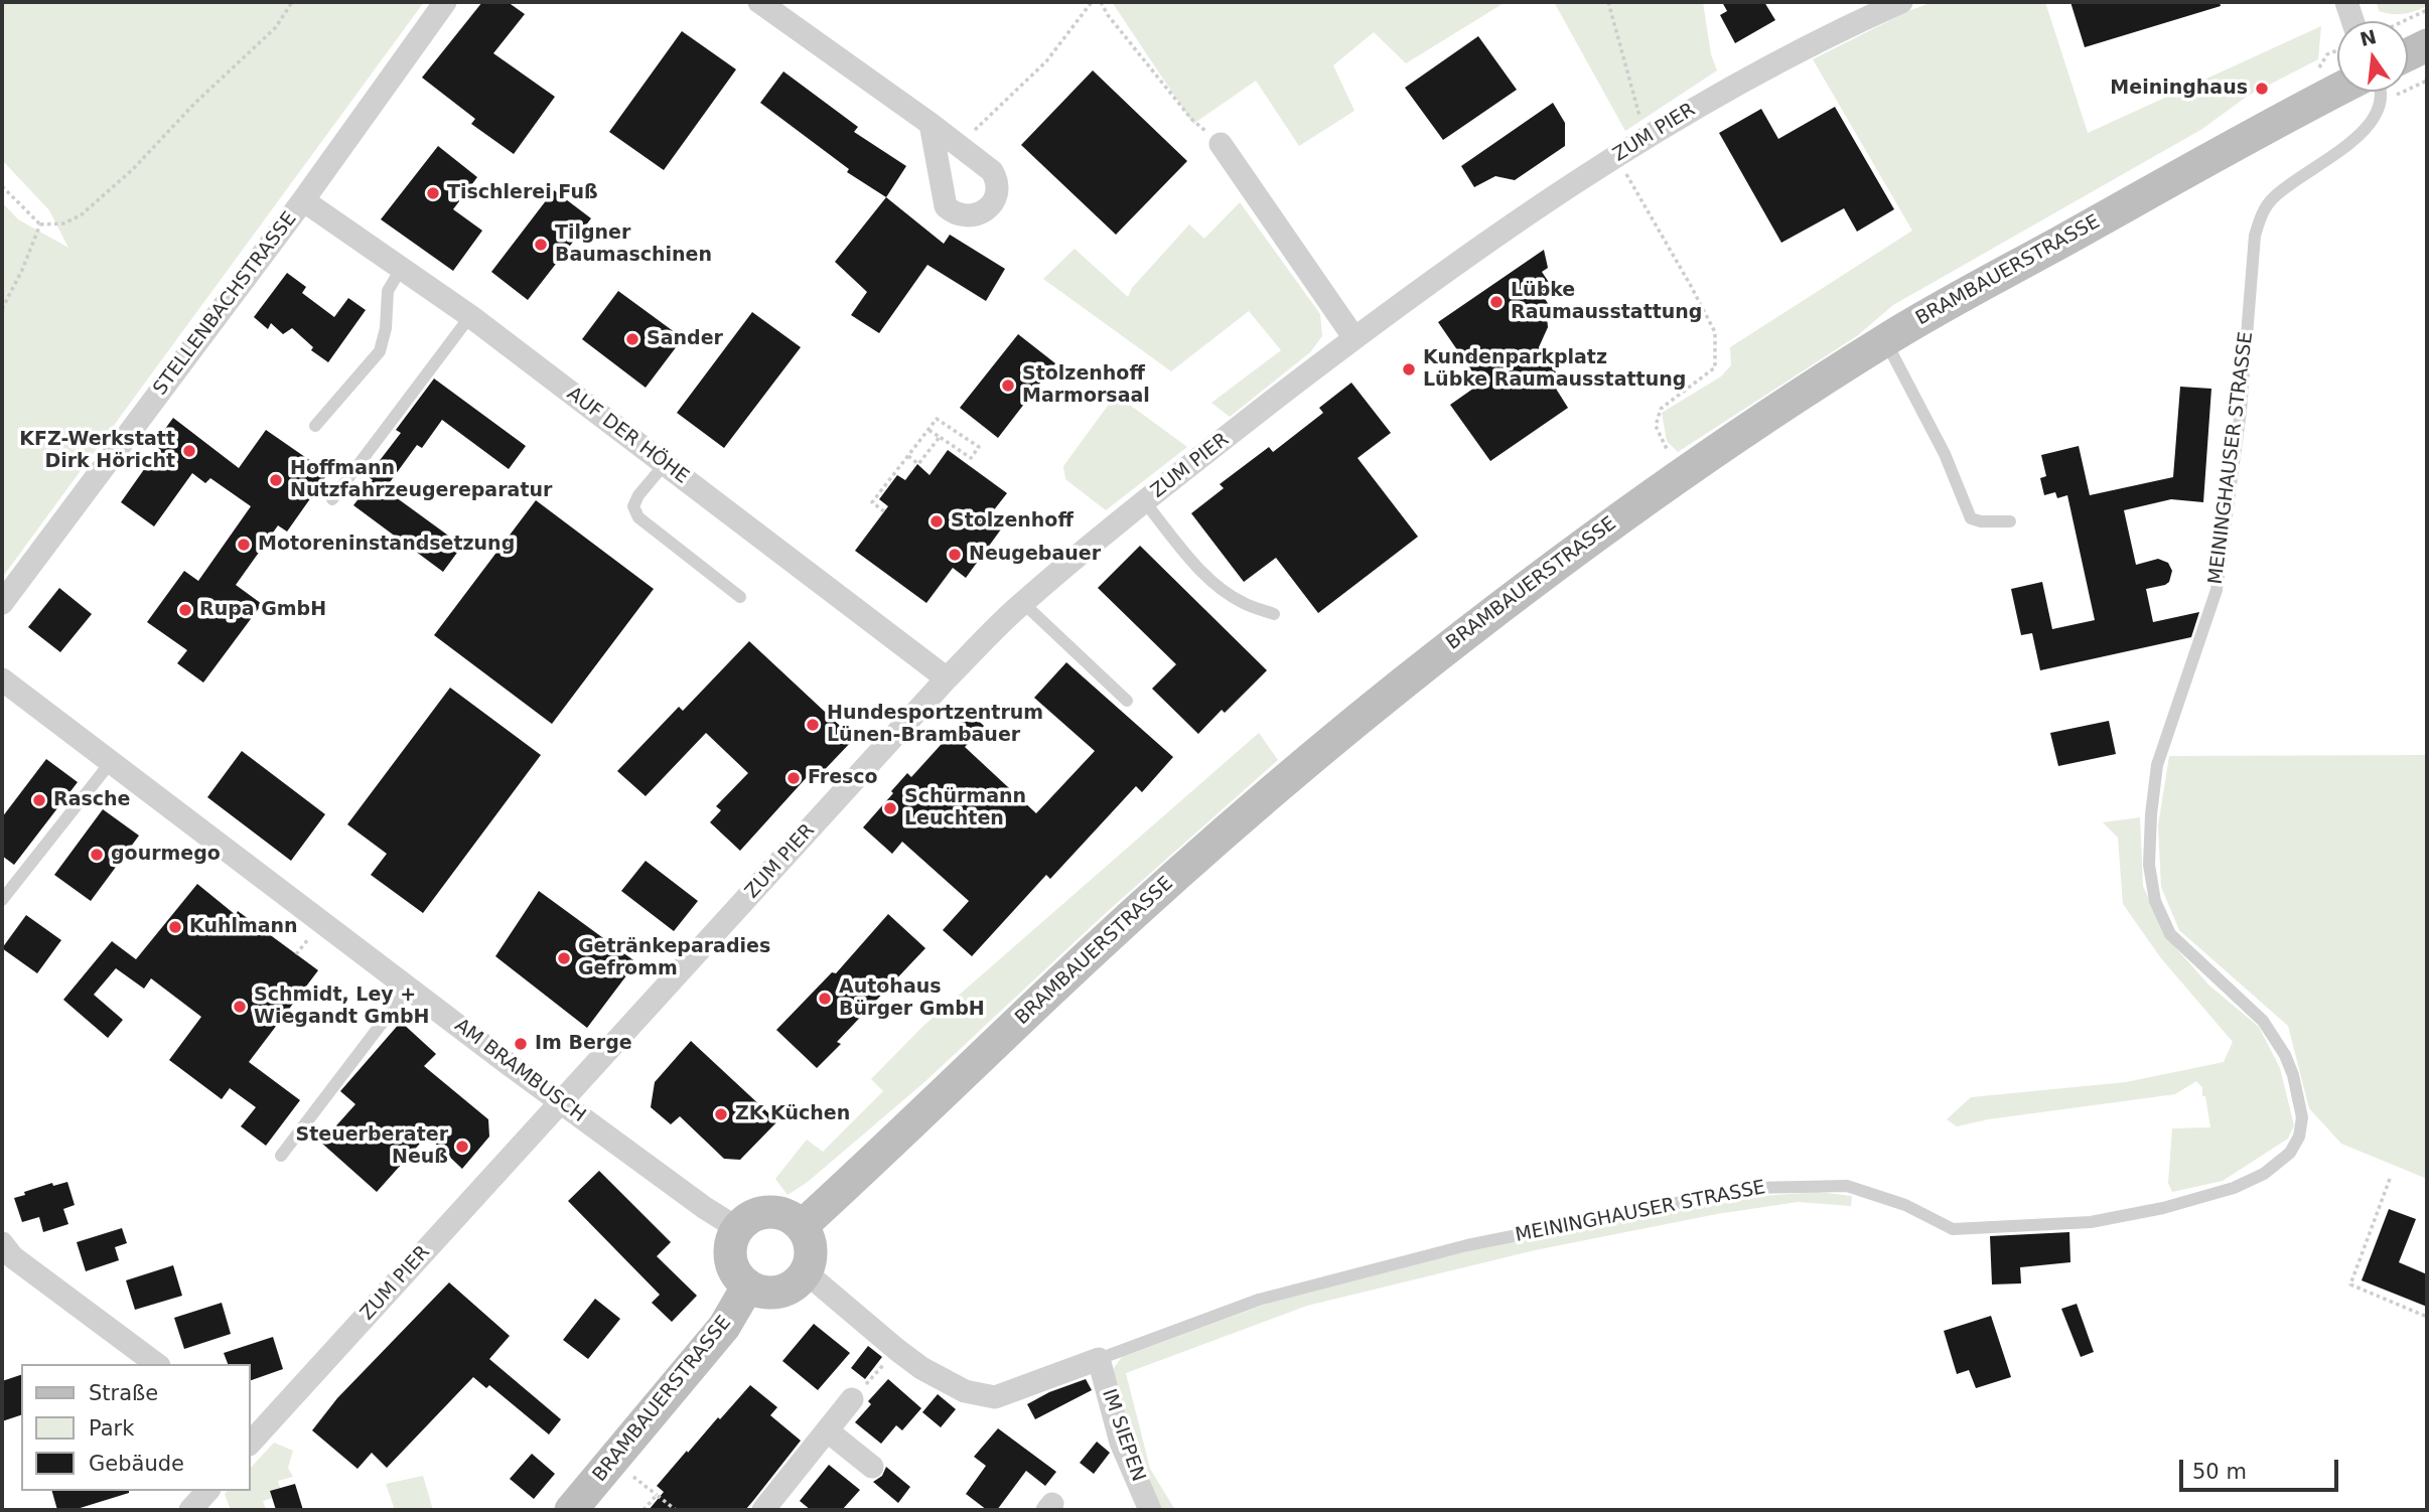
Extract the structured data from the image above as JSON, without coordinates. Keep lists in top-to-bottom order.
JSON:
{
  "streets": {
    "main road": ["BRAMBAUERSTRASSE"],
    "street": [
      "ZUM PIER",
      "STELLENBACHSTRASSE",
      "AUF DER HÖHE",
      "MEININGHAUSER STRASSE",
      "AM BRAMBUSCH",
      "IM SIEPEN"
    ]
  },
  "crossings": [
    ["ZUM PIER", "AUF DER HÖHE"],
    ["ZUM PIER", "AM BRAMBUSCH"],
    ["BRAMBAUERSTRASSE", "MEININGHAUSER STRASSE"],
    ["BRAMBAUERSTRASSE", "AM BRAMBUSCH"],
    ["STELLENBACHSTRASSE", "AUF DER HÖHE"],
    ["MEININGHAUSER STRASSE", "AM BRAMBUSCH"],
    ["MEININGHAUSER STRASSE", "IM SIEPEN"]
  ],
  "places": [
    "Meininghaus",
    "Tischlerei Fuß",
    "Tilgner Baumaschinen",
    "Lübke Raumausstattung",
    "Sander",
    "Kundenparkplatz Lübke Raumausstattung",
    "Stolzenhoff Marmorsaal",
    "KFZ-Werkstatt Dirk Höricht",
    "Hoffmann Nutzfahrzeugereparatur",
    "Stolzenhoff",
    "Motoreninstandsetzung",
    "Neugebauer",
    "Rupa GmbH",
    "Hundesportzentrum Lünen-Brambauer",
    "Fresco",
    "Rasche",
    "Schürmann Leuchten",
    "gourmego",
    "Kuhlmann",
    "Getränkeparadies Gefromm",
    "Autohaus Bürger GmbH",
    "Schmidt, Ley + Wiegandt GmbH",
    "Im Berge",
    "ZK Küchen",
    "Steuerberater Neuß"
  ],
  "legend": ["Straße", "Park", "Gebäude"],
  "scale_bar": "50 m",
  "north": "top"
}
